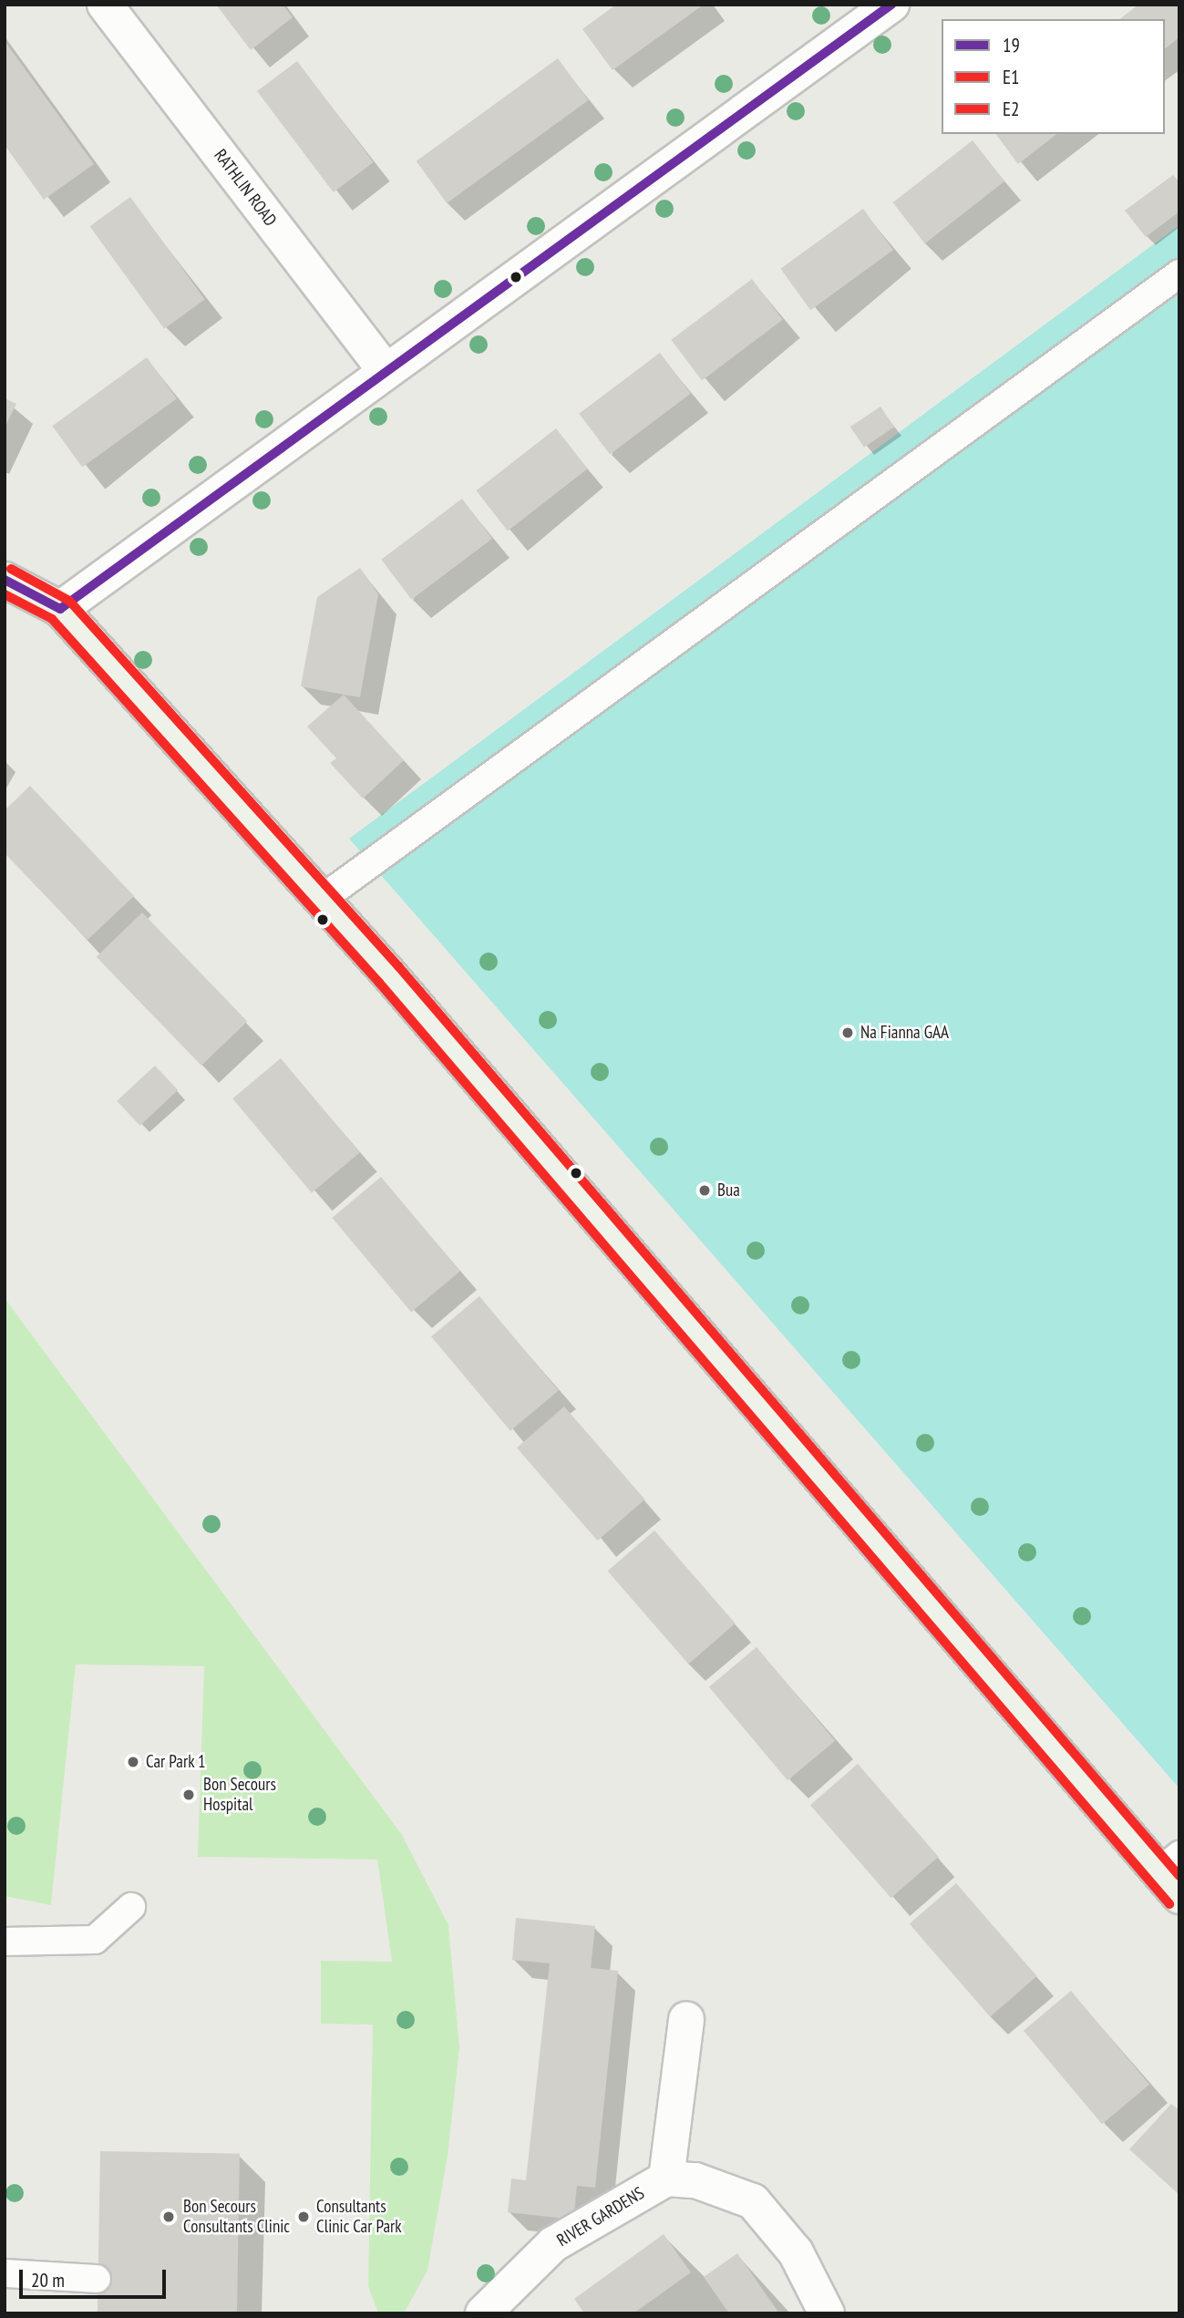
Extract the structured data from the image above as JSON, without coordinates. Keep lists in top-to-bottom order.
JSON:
{
  "streets": {
    "street": ["RATHLIN ROAD", "RIVER GARDENS"]
  },
  "places": [
    "Na Fianna GAA",
    "Bua",
    "Car Park 1",
    "Bon Secours Hospital",
    "Bon Secours Consultants Clinic",
    "Consultants Clinic Car Park"
  ],
  "lines": ["transit line 19", "transit line E2", "transit line E1"],
  "legend": ["19", "E1", "E2"],
  "scale_bar": "20 m"
}
